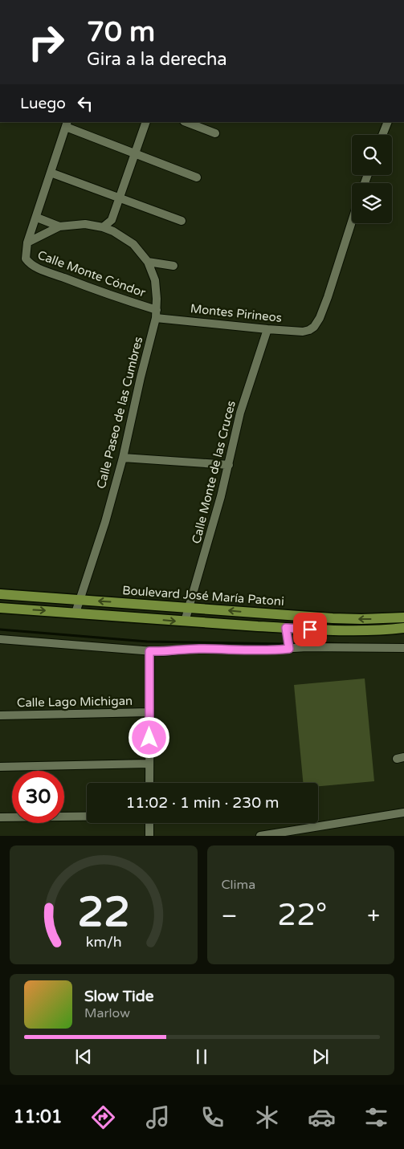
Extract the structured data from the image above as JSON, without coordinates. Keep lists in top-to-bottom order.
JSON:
{
  "streets": {
    "main road": ["Boulevard José María Patoni"],
    "street": [
      "Calle Monte Cóndor",
      "Montes Pirineos",
      "Calle Paseo de las Cumbres",
      "Calle Monte de las Cruces",
      "Calle Lago Michigan"
    ]
  },
  "crossings": [
    ["Calle Monte Cóndor", "Montes Pirineos"],
    ["Calle Monte Cóndor", "Calle Paseo de las Cumbres"],
    ["Montes Pirineos", "Calle Paseo de las Cumbres"],
    ["Montes Pirineos", "Calle Monte de las Cruces"],
    ["Calle Paseo de las Cumbres", "Boulevard José María Patoni"],
    ["Calle Monte de las Cruces", "Boulevard José María Patoni"]
  ],
  "page": {
    "turn": ["70 m", "Gira a la derecha"],
    "then": "Luego",
    "limit": "30",
    "trip": "11:02 · 1 min · 230 m",
    "tile": "Clima",
    "heat": ["−", "22°", "+"],
    "song": ["Slow Tide", "Marlow"],
    "tabs": "11:01",
    "gauge": ["22", "km/h"]
  }
}
